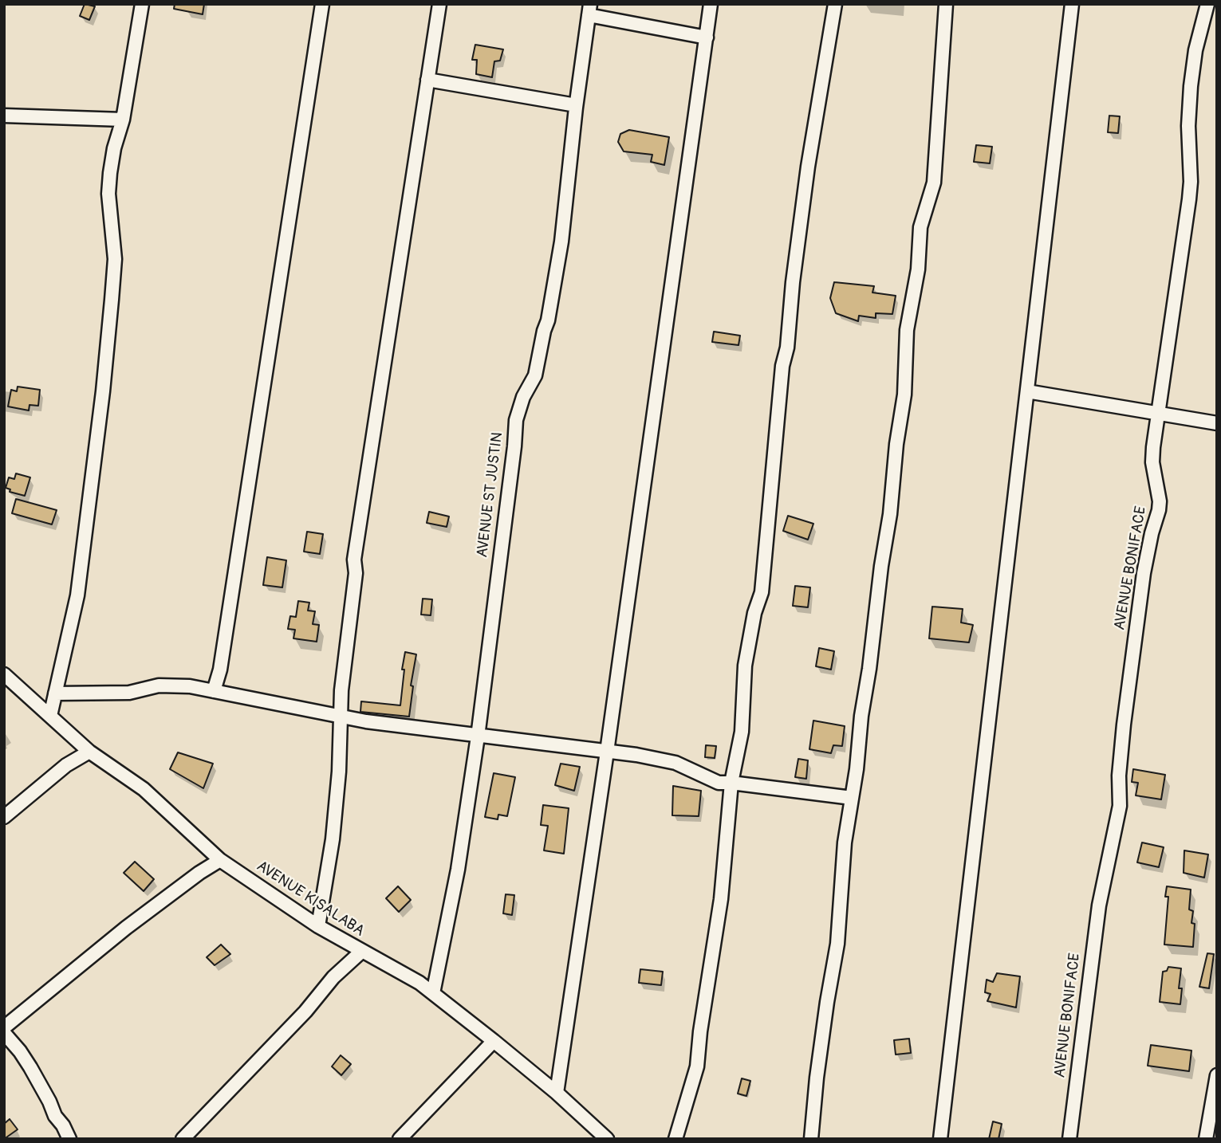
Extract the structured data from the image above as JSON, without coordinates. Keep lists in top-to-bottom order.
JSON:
{
  "streets": {
    "street": ["AVENUE ST JUSTIN", "AVENUE BONIFACE", "AVENUE KISALABA"]
  },
  "crossings": [
    ["AVENUE ST JUSTIN", "AVENUE KISALABA"]
  ]
}
